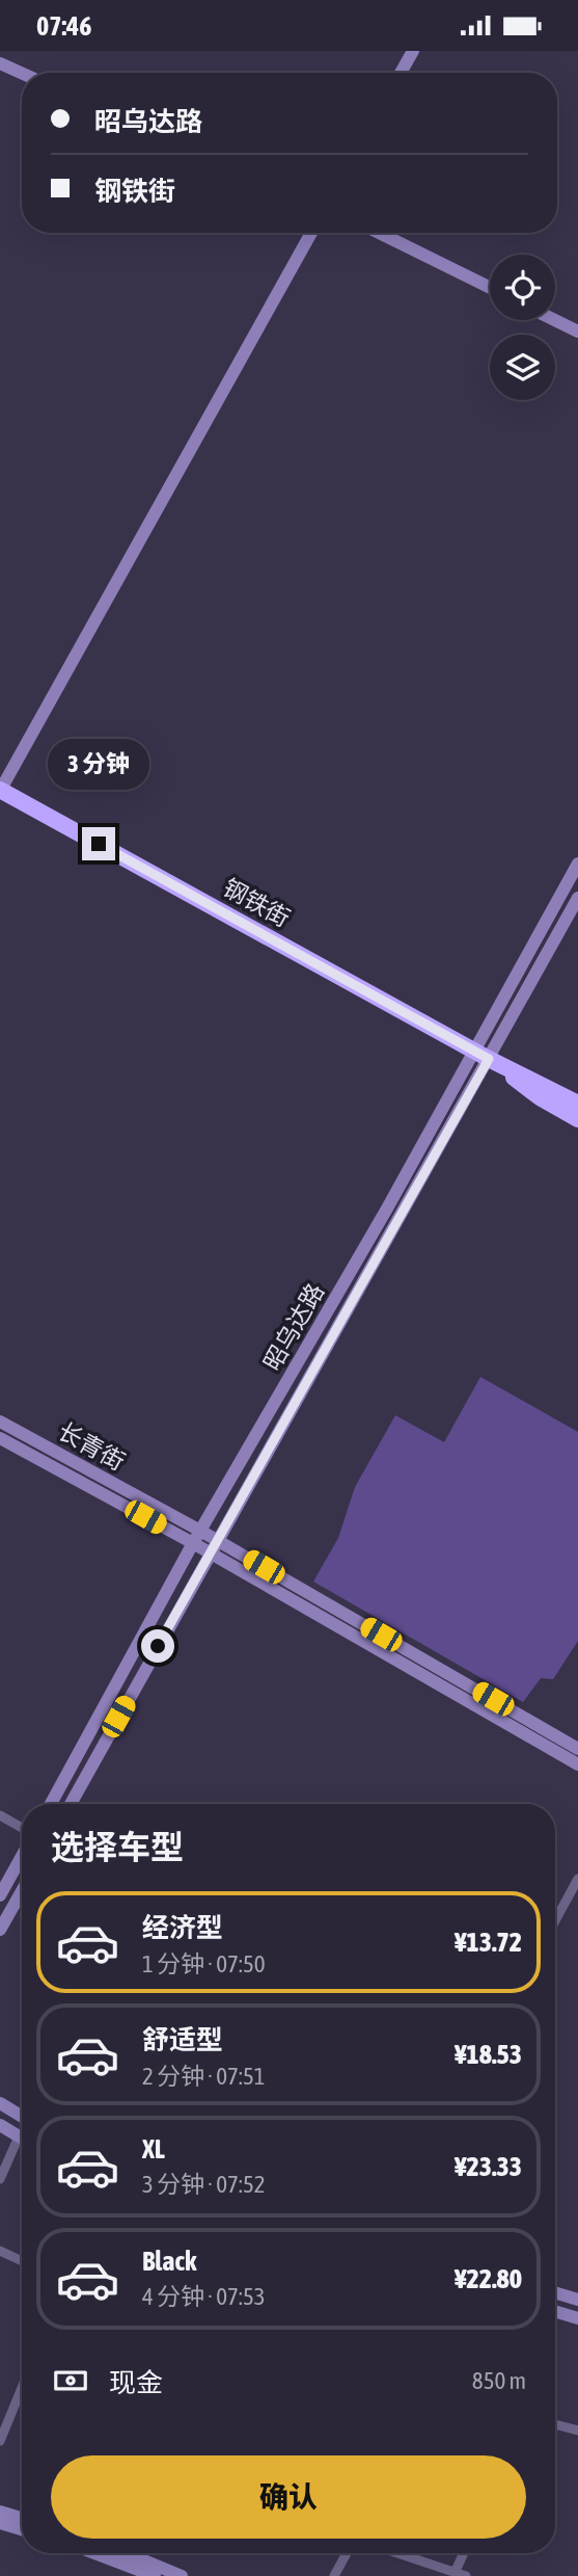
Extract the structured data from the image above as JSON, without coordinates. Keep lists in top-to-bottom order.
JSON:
{
  "streets": {
    "highway": ["钢铁街"],
    "main road": ["昭乌达路", "长青街"]
  },
  "crossings": [
    ["钢铁街", "昭乌达路"],
    ["昭乌达路", "长青街"]
  ],
  "page": {
    "status": "07:46",
    "banner": ["昭乌达路", "钢铁街"],
    "bubble": "3 分钟",
    "heading": "选择车型",
    "list": [
      {
        "name": "经济型",
        "note": "1 分钟 · 07:50",
        "value": "¥13.72"
      },
      {
        "name": "舒适型",
        "note": "2 分钟 · 07:51",
        "value": "¥18.53"
      },
      {
        "name": "XL",
        "note": "3 分钟 · 07:52",
        "value": "¥23.33"
      },
      {
        "name": "Black",
        "note": "4 分钟 · 07:53",
        "value": "¥22.80"
      }
    ],
    "pay": ["现金", "850 m"],
    "buttons": "确认"
  }
}
